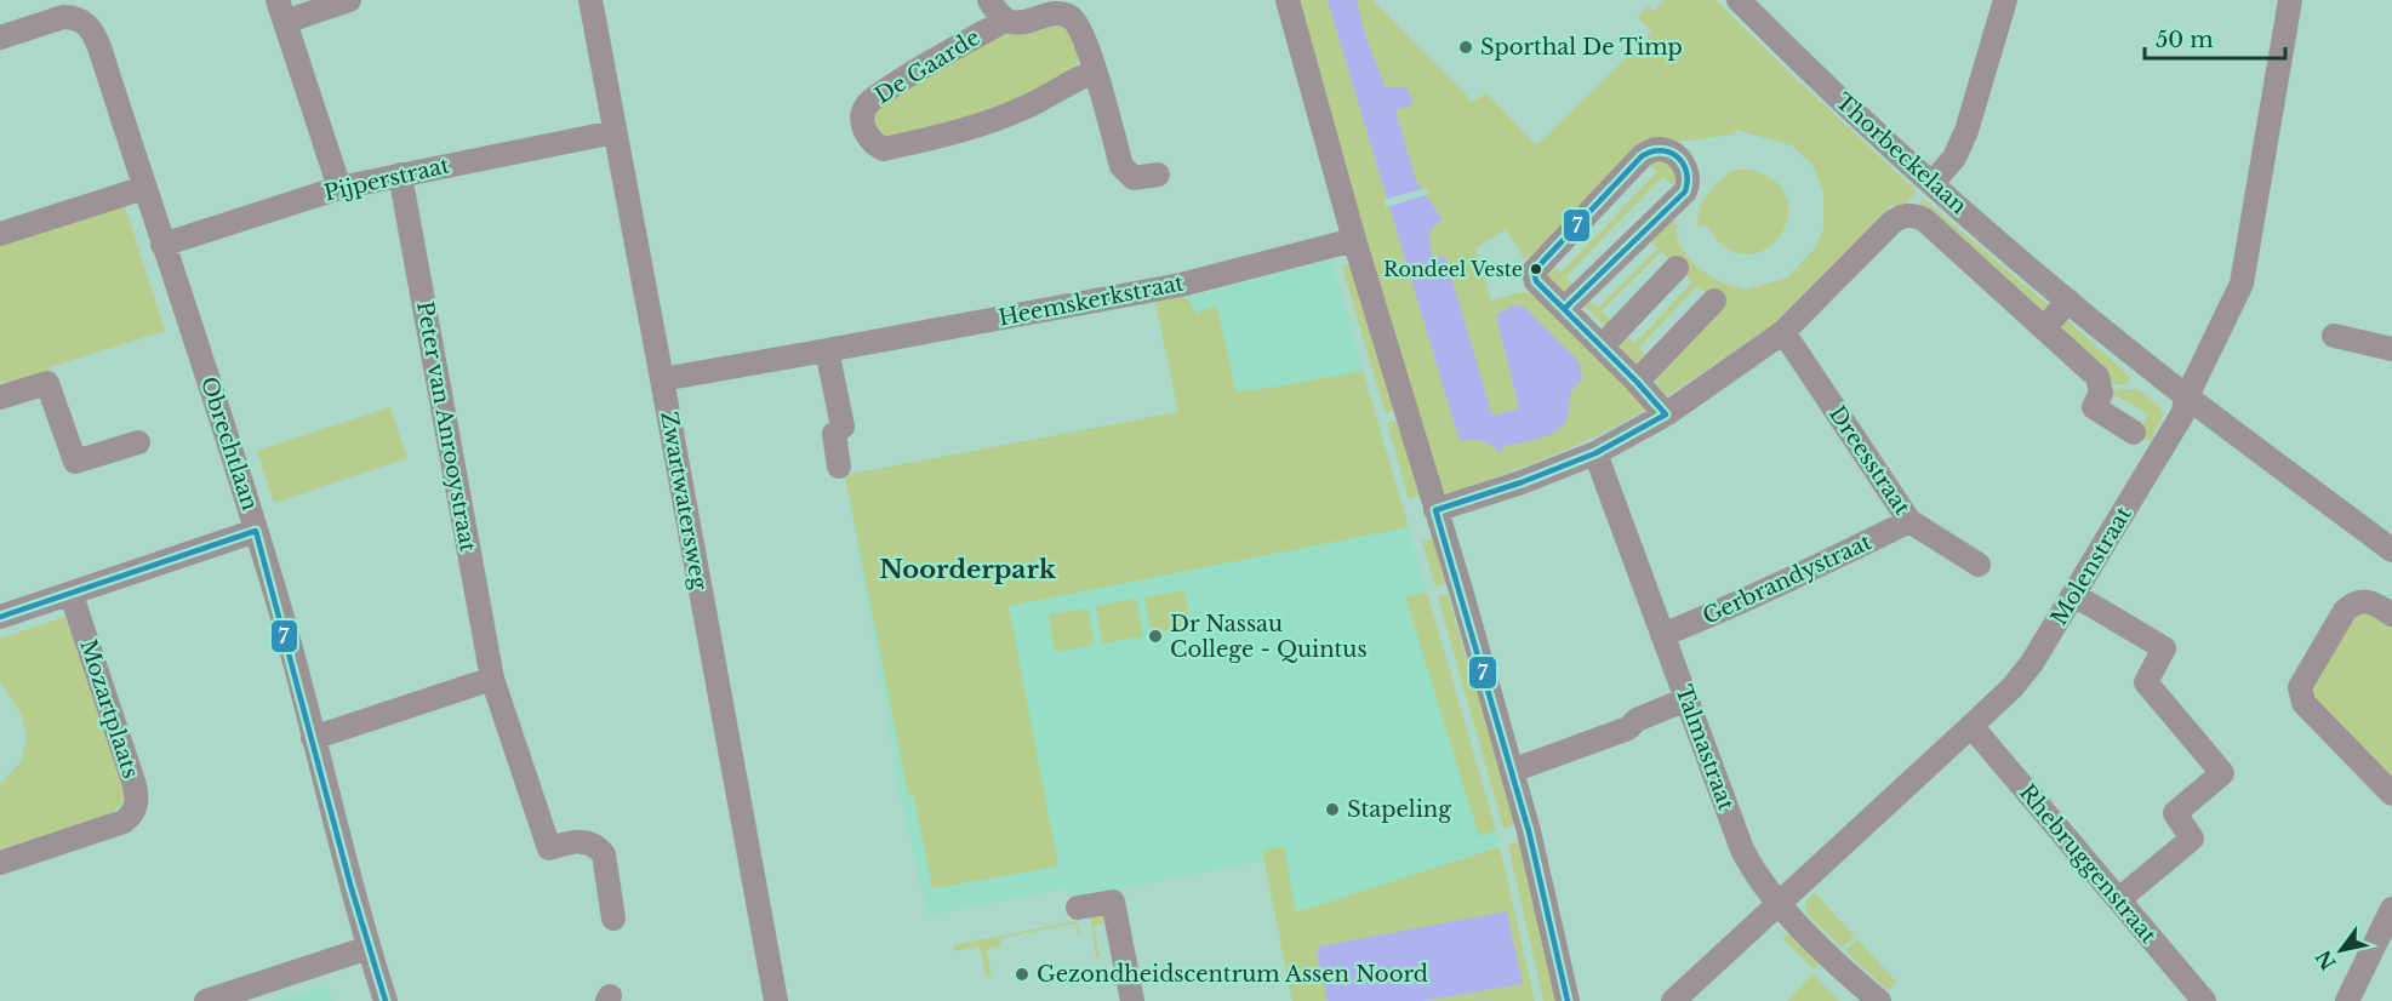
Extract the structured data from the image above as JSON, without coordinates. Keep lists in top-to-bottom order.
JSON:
{
  "streets": {
    "street": [
      "De Gaarde",
      "Thorbeckelaan",
      "Pijperstraat",
      "Heemskerkstraat",
      "Peter van Anrooystraat",
      "Obrechtlaan",
      "Dreesstraat",
      "Zwartwatersweg",
      "Molenstraat",
      "Gerbrandystraat",
      "Mozartplaats",
      "Talmastraat",
      "Rhebruggenstraat"
    ]
  },
  "crossings": [
    ["Thorbeckelaan", "Dreesstraat"],
    ["Thorbeckelaan", "Molenstraat"],
    ["Pijperstraat", "Peter van Anrooystraat"],
    ["Pijperstraat", "Obrechtlaan"],
    ["Pijperstraat", "Zwartwatersweg"],
    ["Heemskerkstraat", "Zwartwatersweg"],
    ["Dreesstraat", "Gerbrandystraat"],
    ["Molenstraat", "Talmastraat"],
    ["Molenstraat", "Rhebruggenstraat"],
    ["Gerbrandystraat", "Talmastraat"]
  ],
  "districts": ["Noorderpark"],
  "places": [
    "Sporthal De Timp",
    "Rondeel Veste",
    "Dr Nassau College - Quintus",
    "Stapeling",
    "Gezondheidscentrum Assen Noord"
  ],
  "lines": ["transit line 7"],
  "scale_bar": "50 m",
  "north": "bottom left"
}
